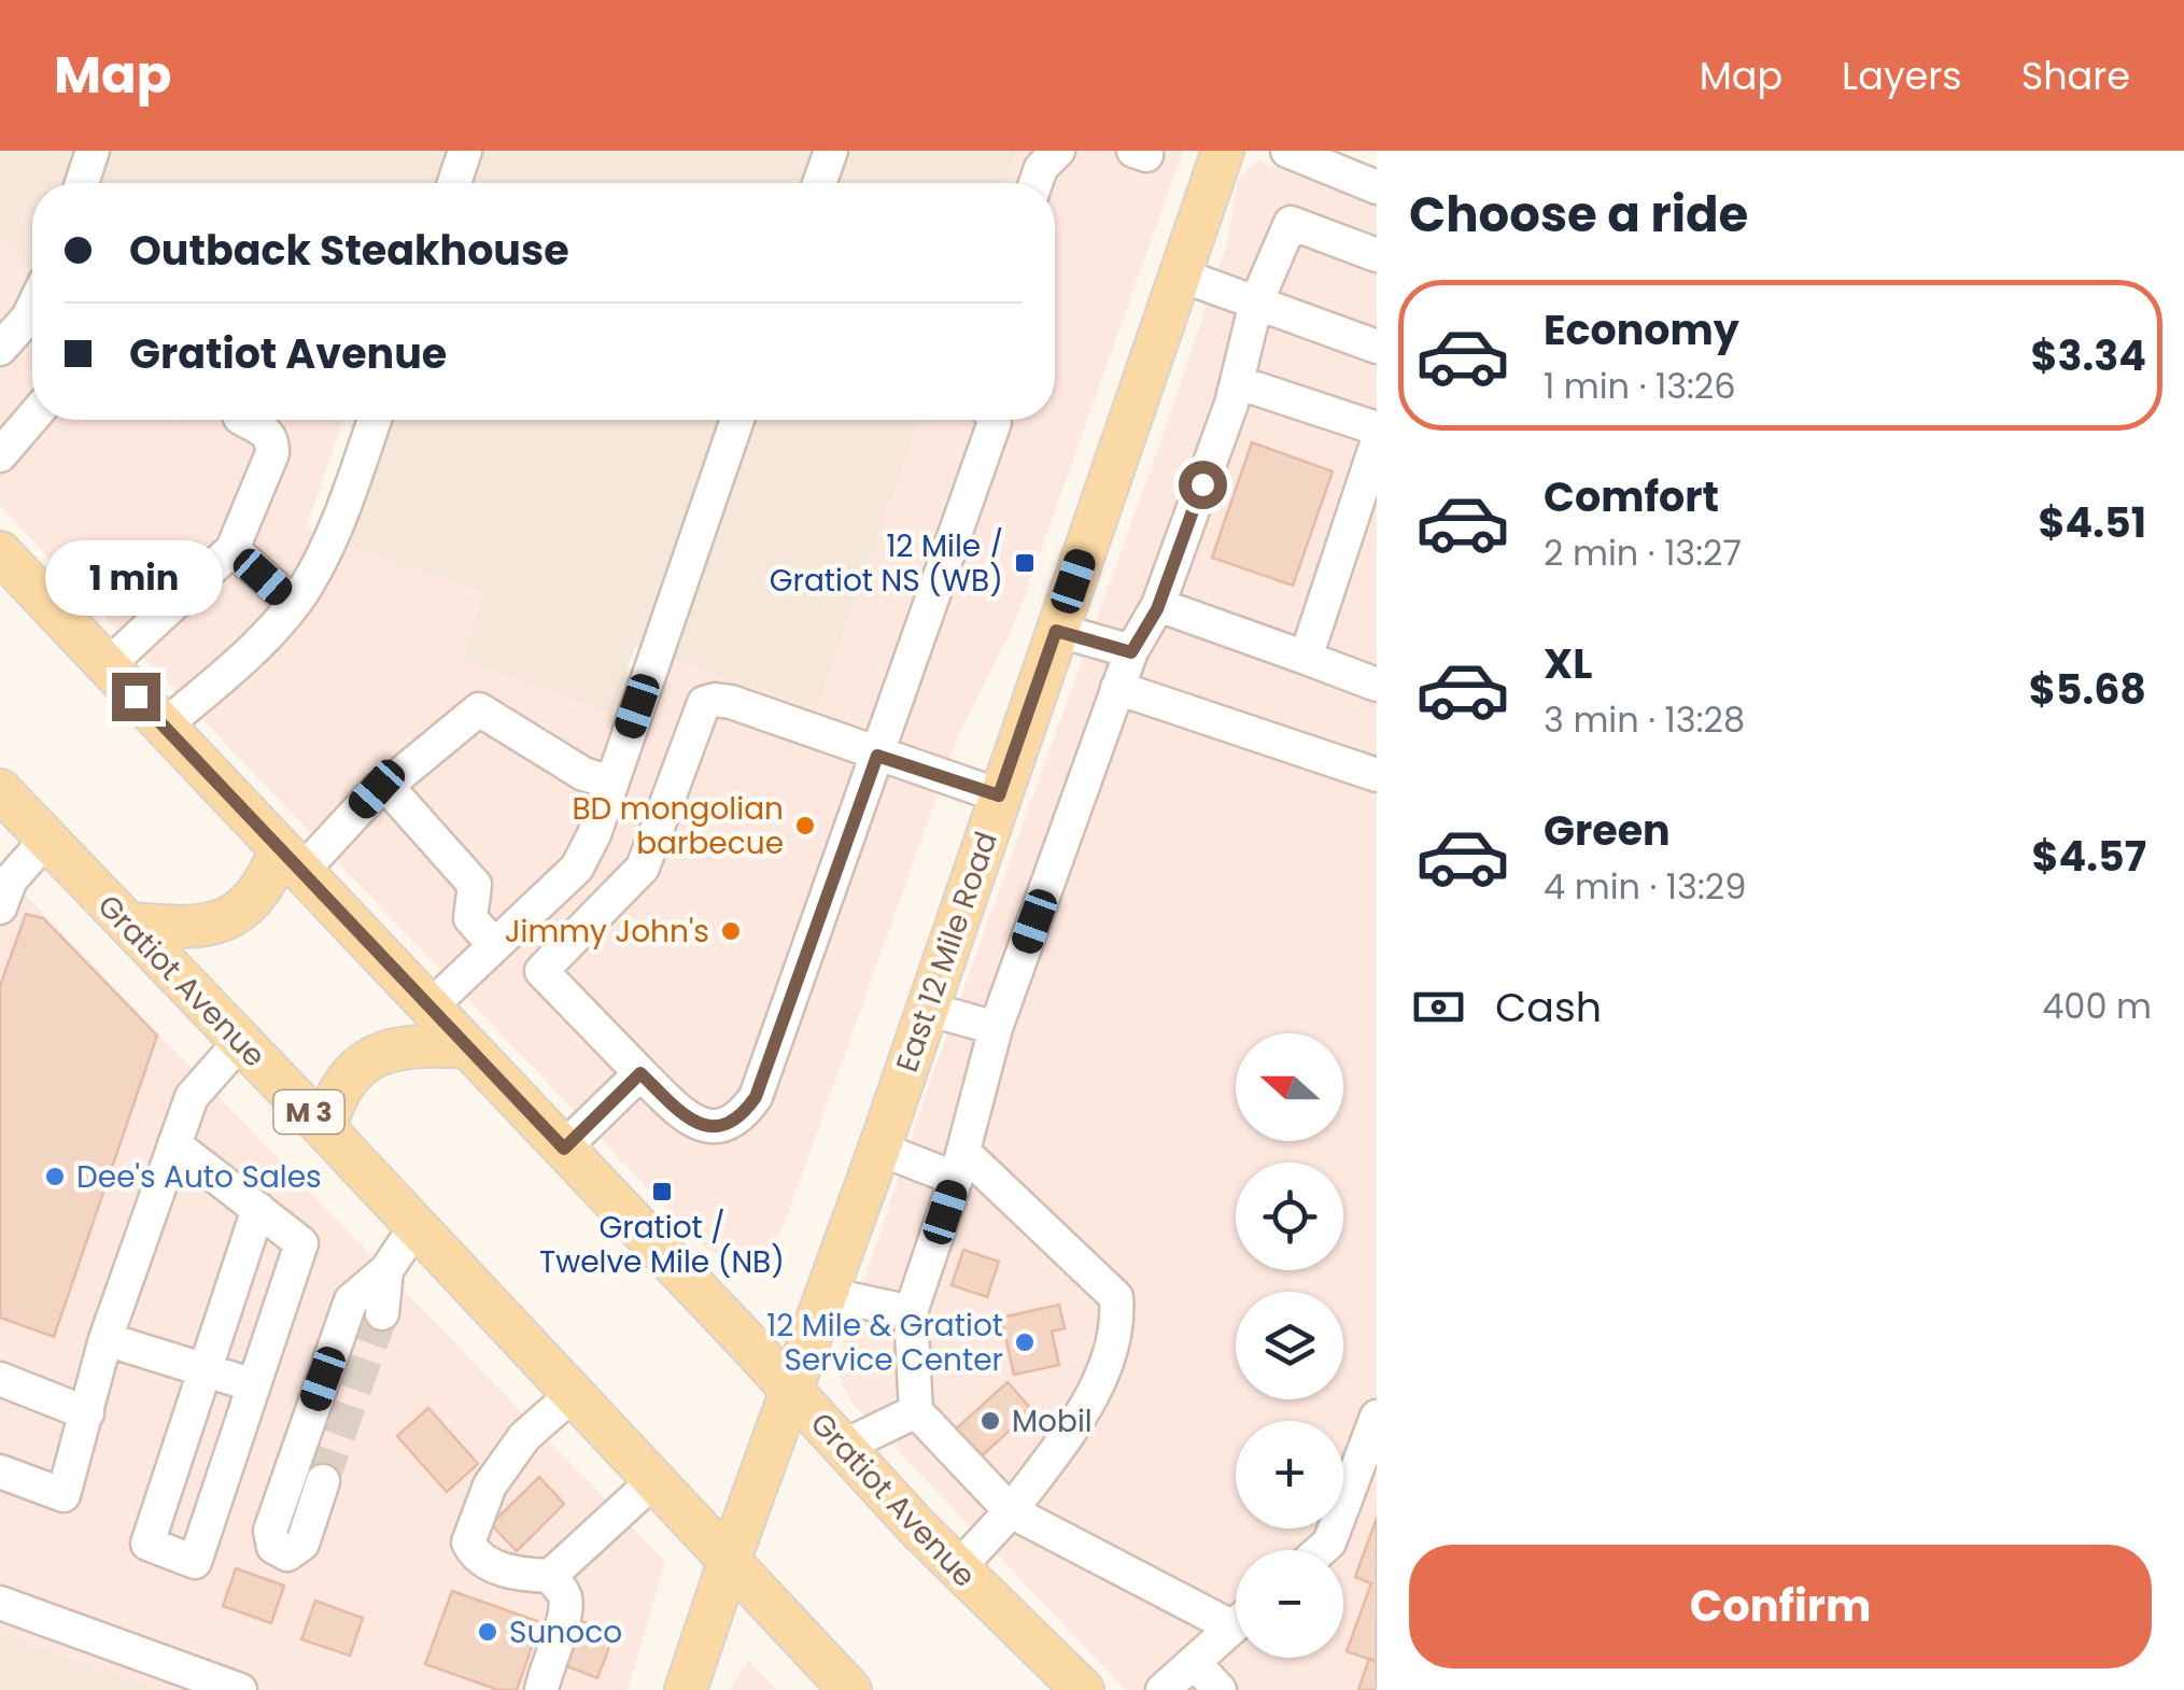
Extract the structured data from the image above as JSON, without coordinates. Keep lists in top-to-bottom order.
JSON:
{
  "streets": {
    "main road": ["East 12 Mile Road", "Gratiot Avenue", "M 3"]
  },
  "crossings": [
    ["East 12 Mile Road", "Gratiot Avenue"]
  ],
  "places": {
    "transit": ["12 Mile / Gratiot NS (WB)", "Gratiot / Twelve Mile (NB)"],
    "other": [
      "BD mongolian barbecue",
      "Jimmy John's",
      "Dee's Auto Sales",
      "12 Mile & Gratiot Service Center",
      "Mobil",
      "Sunoco"
    ]
  },
  "north": "left",
  "page": {
    "header": "Map",
    "nav": ["Map", "Layers", "Share"],
    "heading": "Choose a ride",
    "banner": ["Outback Steakhouse", "Gratiot Avenue"],
    "list": [
      {
        "name": "Economy",
        "note": "1 min · 13:26",
        "value": "$3.34"
      },
      {
        "name": "Comfort",
        "note": "2 min · 13:27",
        "value": "$4.51"
      },
      {
        "name": "XL",
        "note": "3 min · 13:28",
        "value": "$5.68"
      },
      {
        "name": "Green",
        "note": "4 min · 13:29",
        "value": "$4.57"
      }
    ],
    "bubble": "1 min",
    "pay": ["Cash", "400 m"],
    "map_buttons": ["+", "−"],
    "buttons": "Confirm"
  }
}
